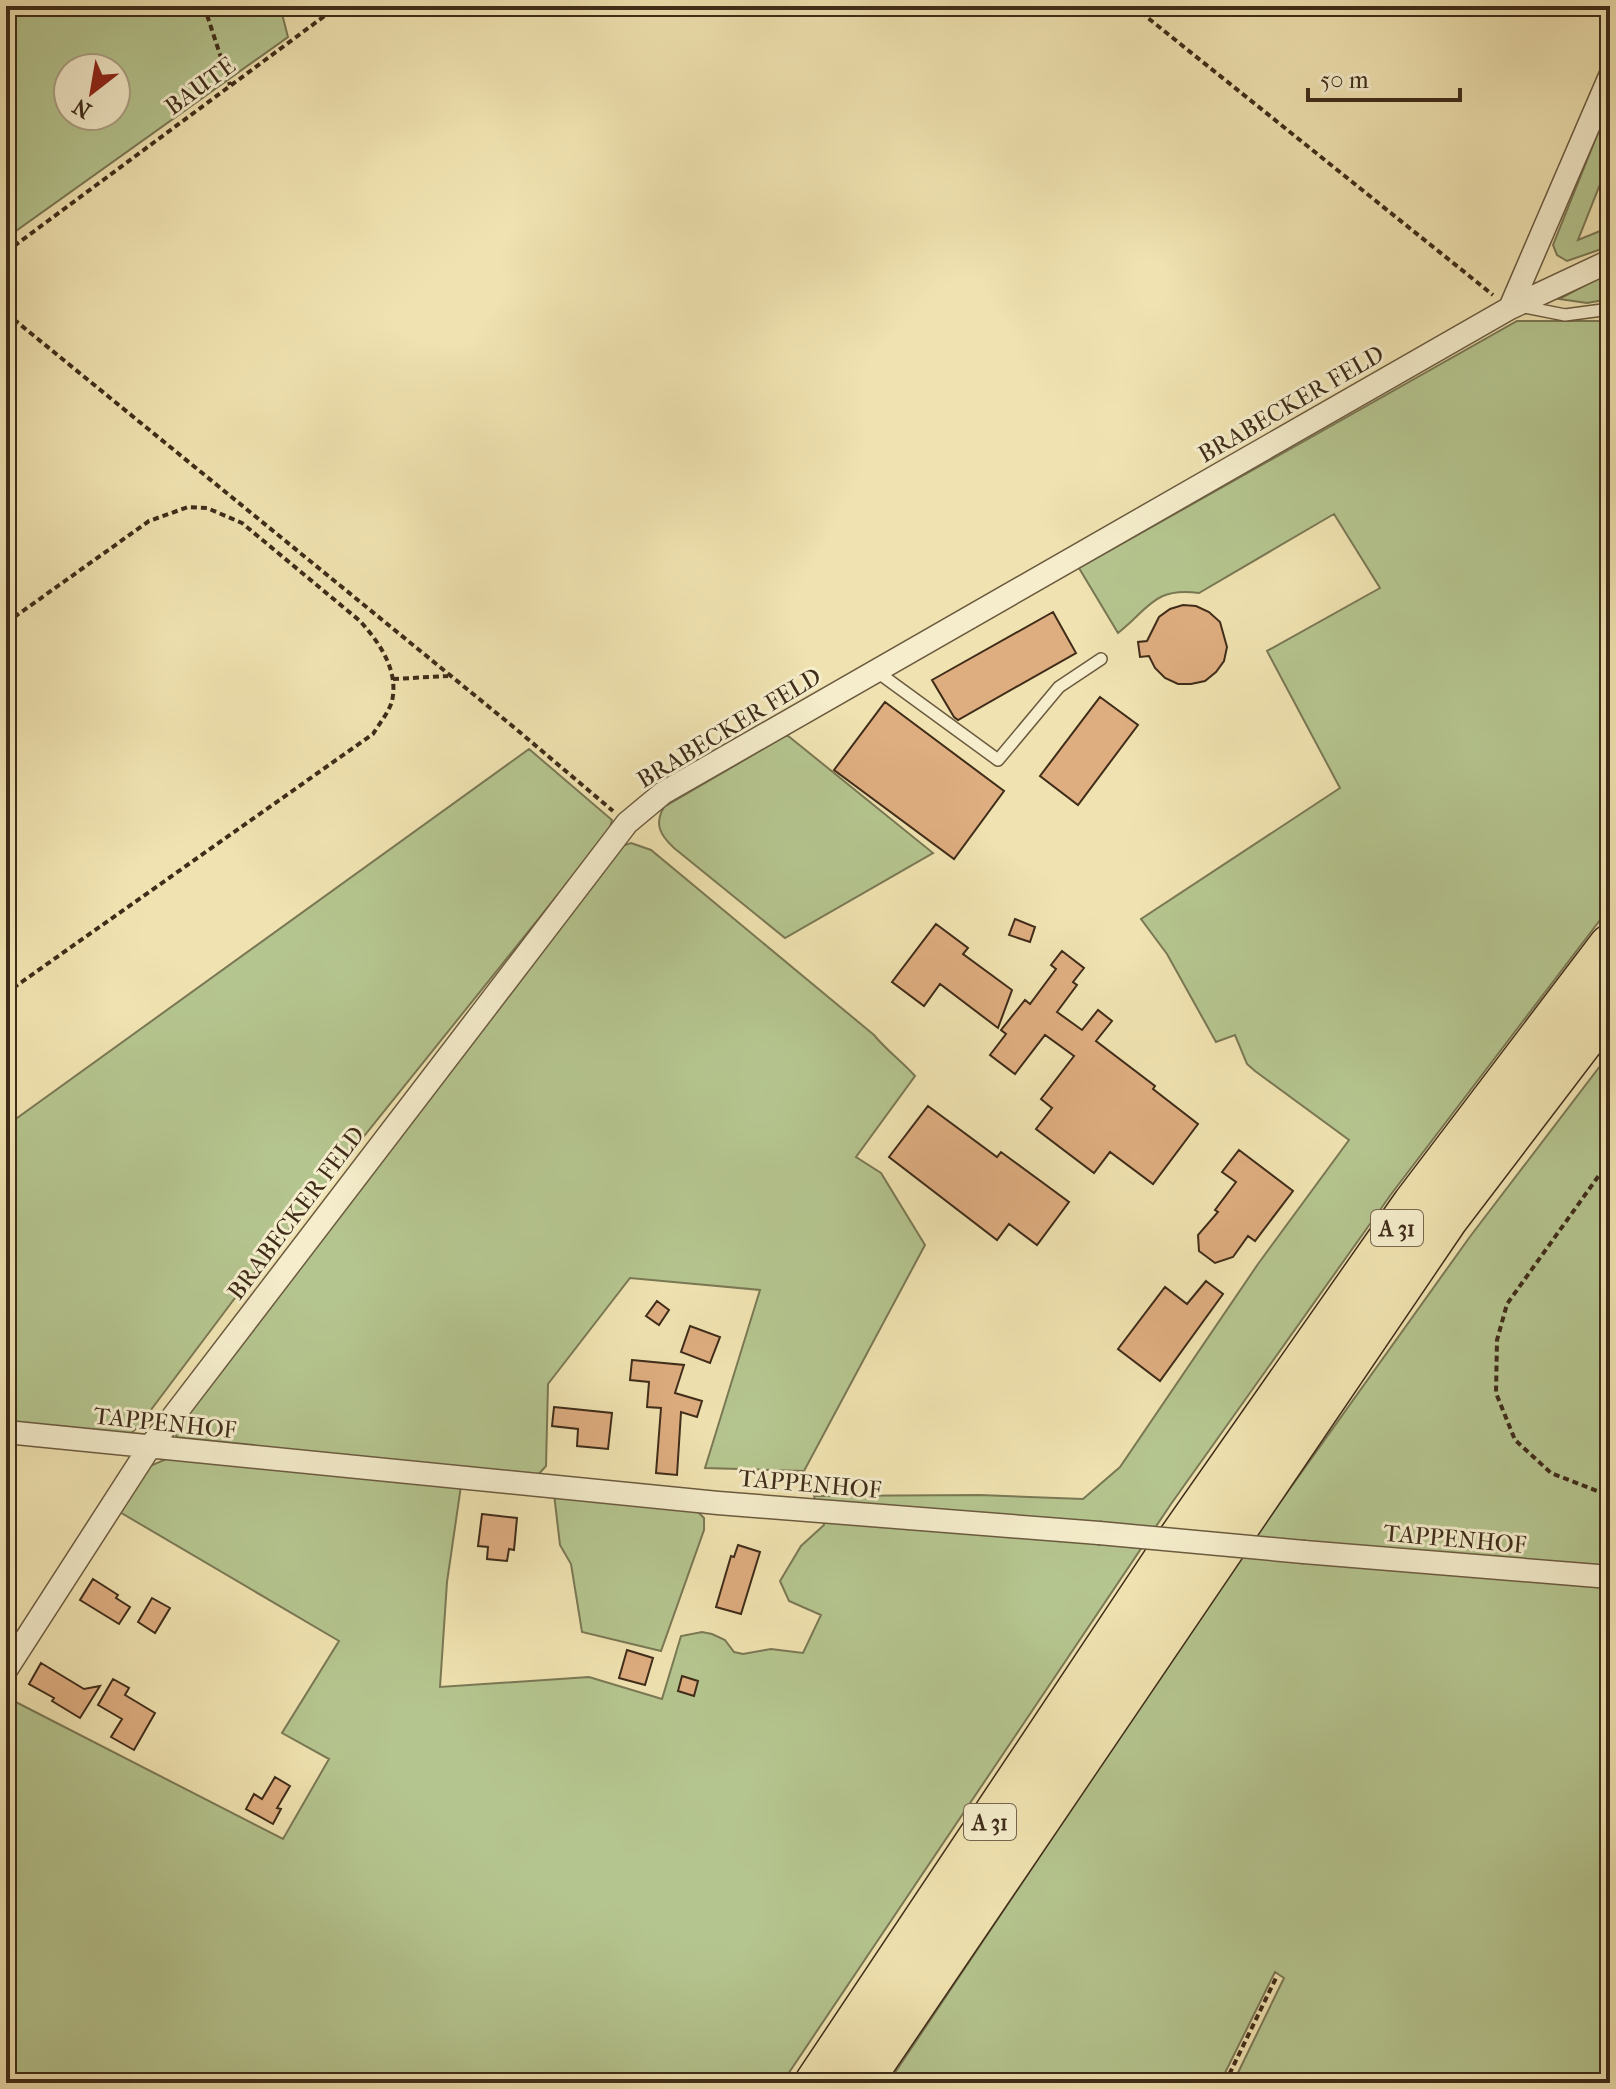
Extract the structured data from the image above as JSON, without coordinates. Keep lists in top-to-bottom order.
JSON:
{
  "streets": {
    "highway": ["A 31"],
    "street": ["BRABECKER FELD", "TAPPENHOF"],
    "path": ["BAUTE"]
  },
  "crossings": [
    ["BRABECKER FELD", "TAPPENHOF"]
  ],
  "scale_bar": "50 m",
  "north": "bottom left"
}
